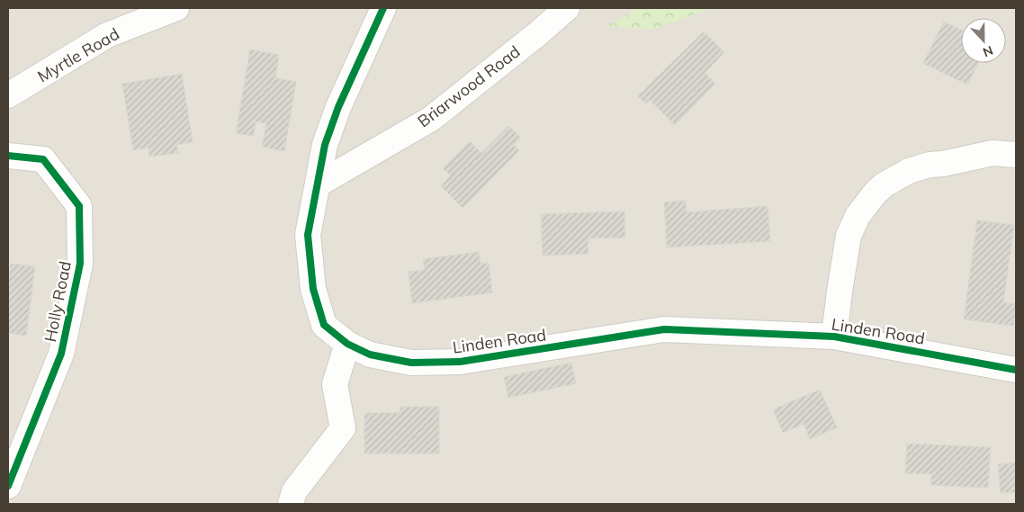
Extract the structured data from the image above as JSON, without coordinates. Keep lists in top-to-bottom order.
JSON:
{
  "streets": {
    "street": [
      "Myrtle Road",
      "Briarwood Road",
      "Holly Road",
      "Linden Road"
    ]
  },
  "crossings": [
    ["Briarwood Road", "Linden Road"]
  ],
  "north": "bottom"
}
